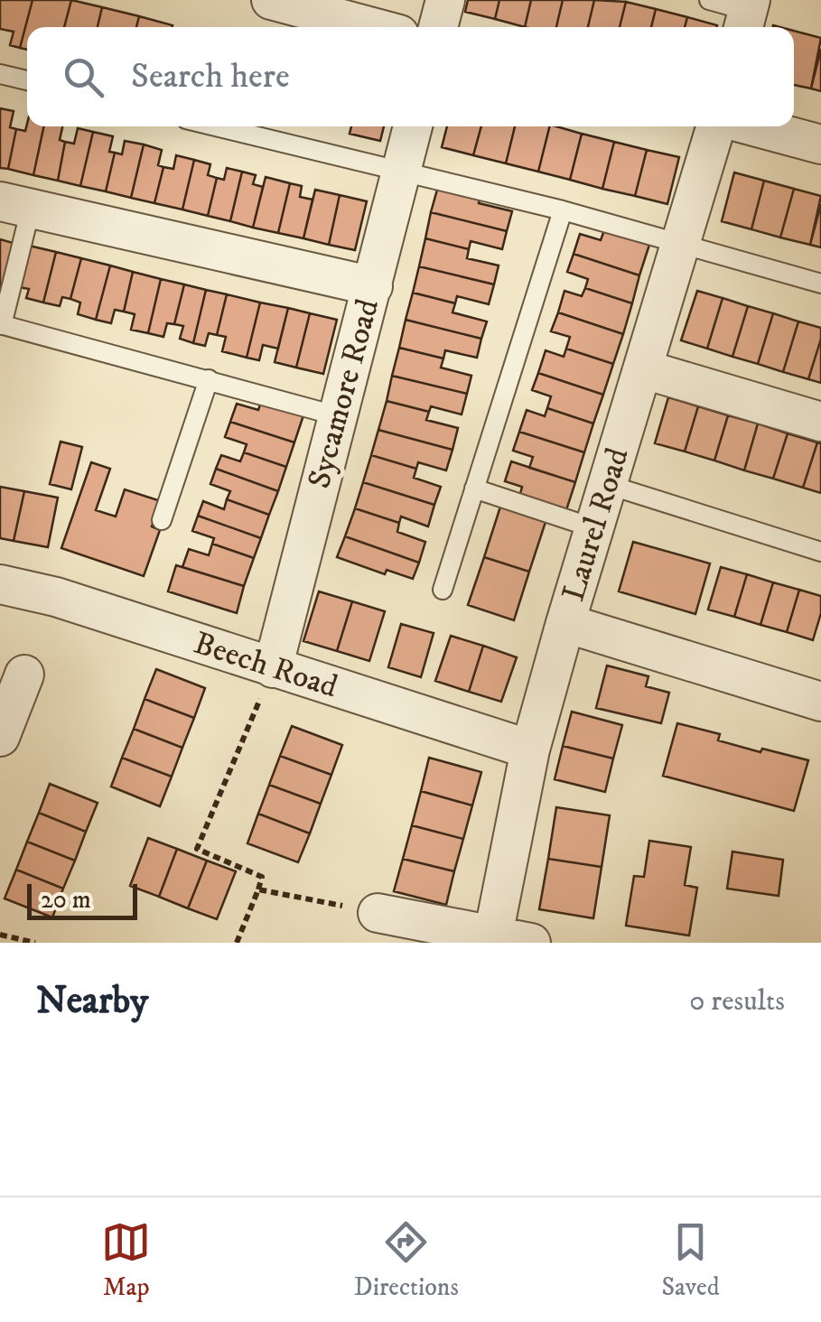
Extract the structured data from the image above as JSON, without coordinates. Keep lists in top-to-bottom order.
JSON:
{
  "streets": {
    "street": ["Sycamore Road", "Laurel Road", "Beech Road"]
  },
  "crossings": [
    ["Sycamore Road", "Beech Road"],
    ["Laurel Road", "Beech Road"]
  ],
  "scale_bar": "20 m",
  "page": {
    "search": "Search here",
    "scale": "20 m",
    "heading": ["Nearby", "0 results"],
    "nav": ["Map", "Directions", "Saved"]
  }
}
